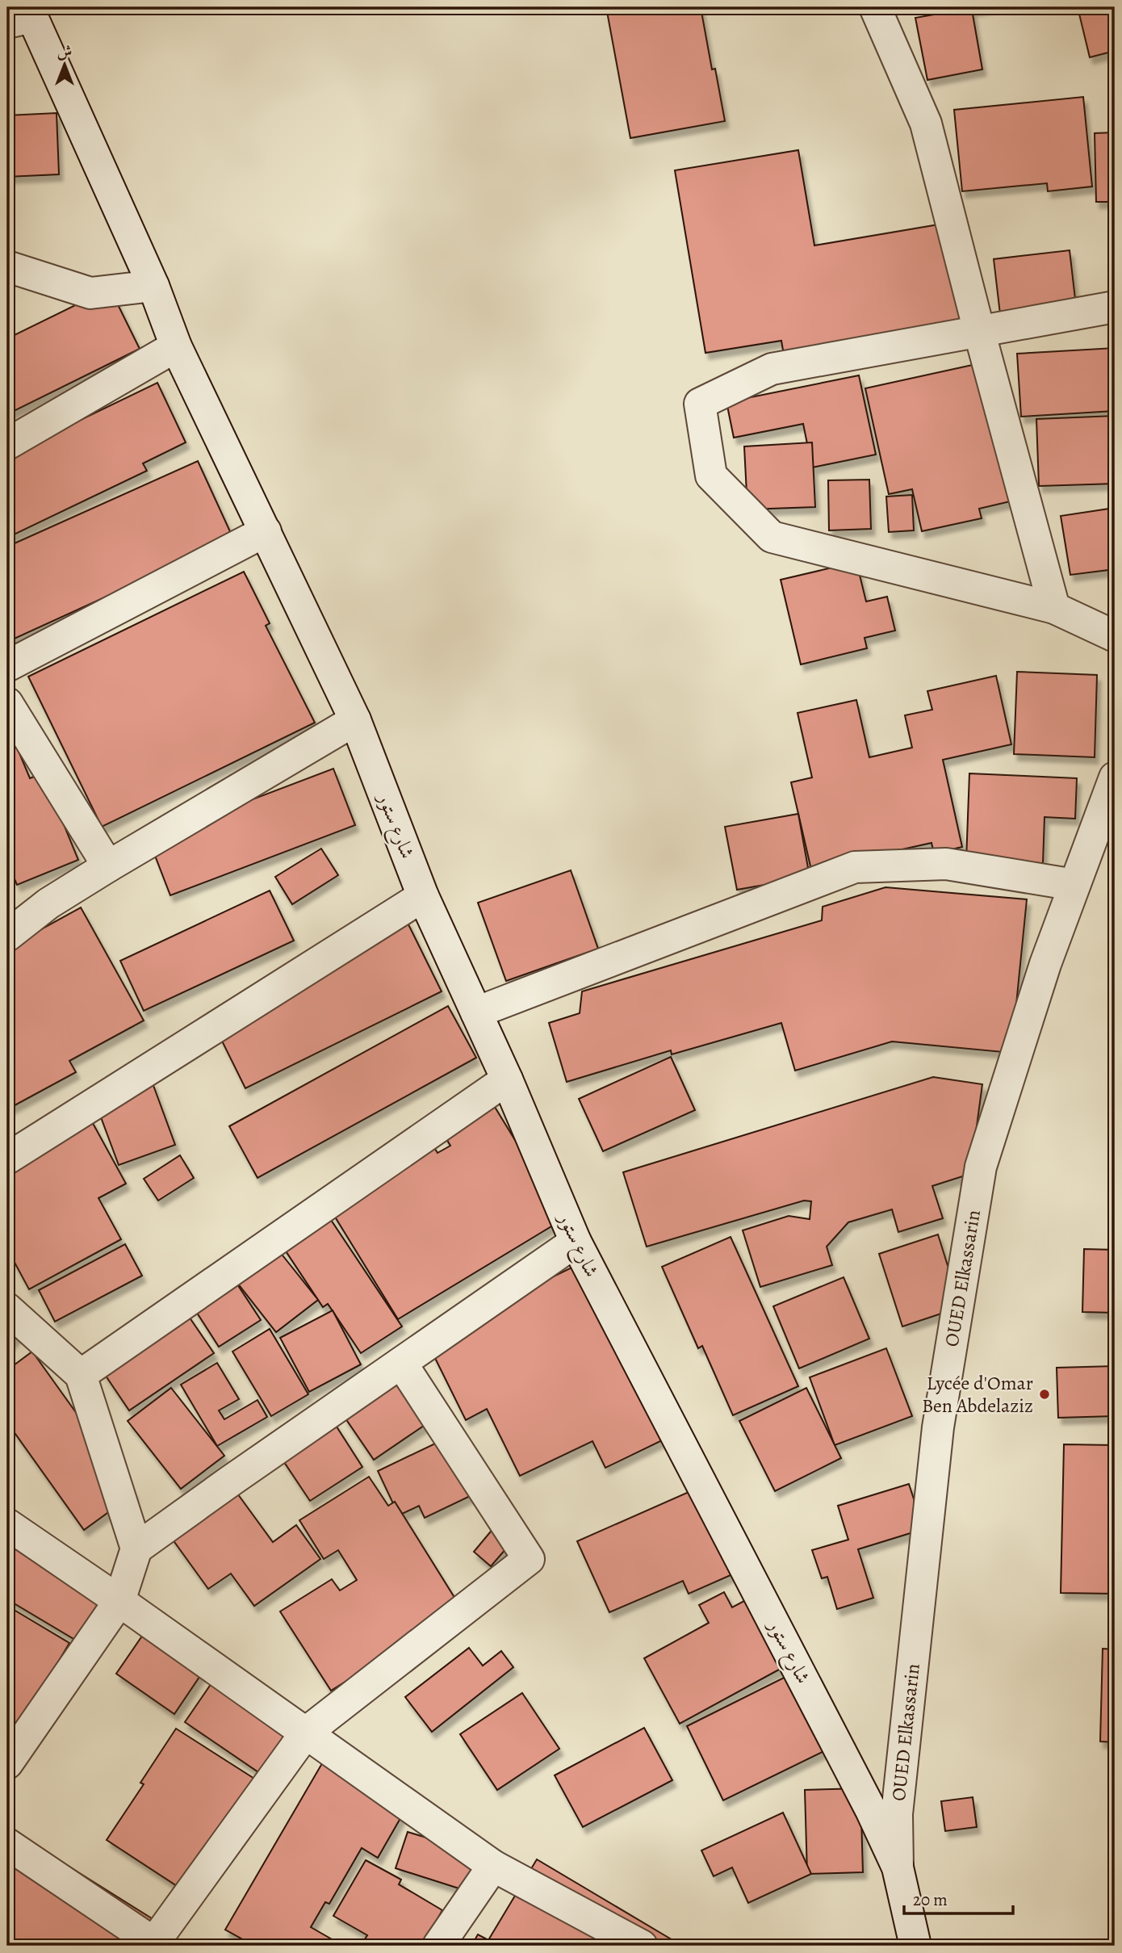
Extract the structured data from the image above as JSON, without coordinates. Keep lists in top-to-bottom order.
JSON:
{
  "streets": {
    "street": ["شارع ستور", "OUED Elkassarin"]
  },
  "crossings": [
    ["شارع ستور", "OUED Elkassarin"]
  ],
  "places": ["Lycée d'Omar Ben Abdelaziz"],
  "scale_bar": "20 m",
  "north": "top"
}
